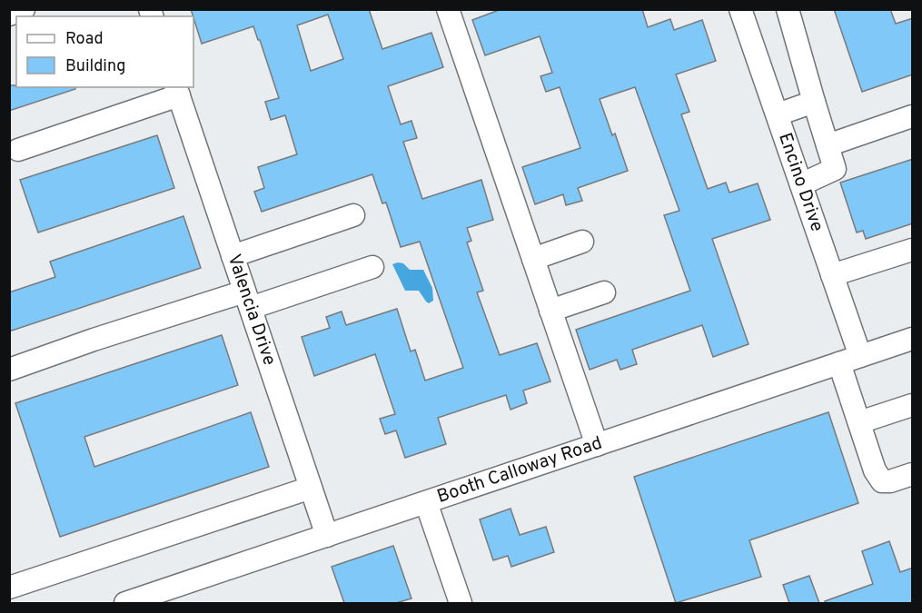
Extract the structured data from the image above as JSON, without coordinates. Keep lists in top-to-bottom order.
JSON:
{
  "streets": {
    "street": ["Encino Drive", "Valencia Drive", "Booth Calloway Road"]
  },
  "crossings": [
    ["Encino Drive", "Booth Calloway Road"],
    ["Valencia Drive", "Booth Calloway Road"]
  ],
  "legend": ["Road", "Building"]
}
